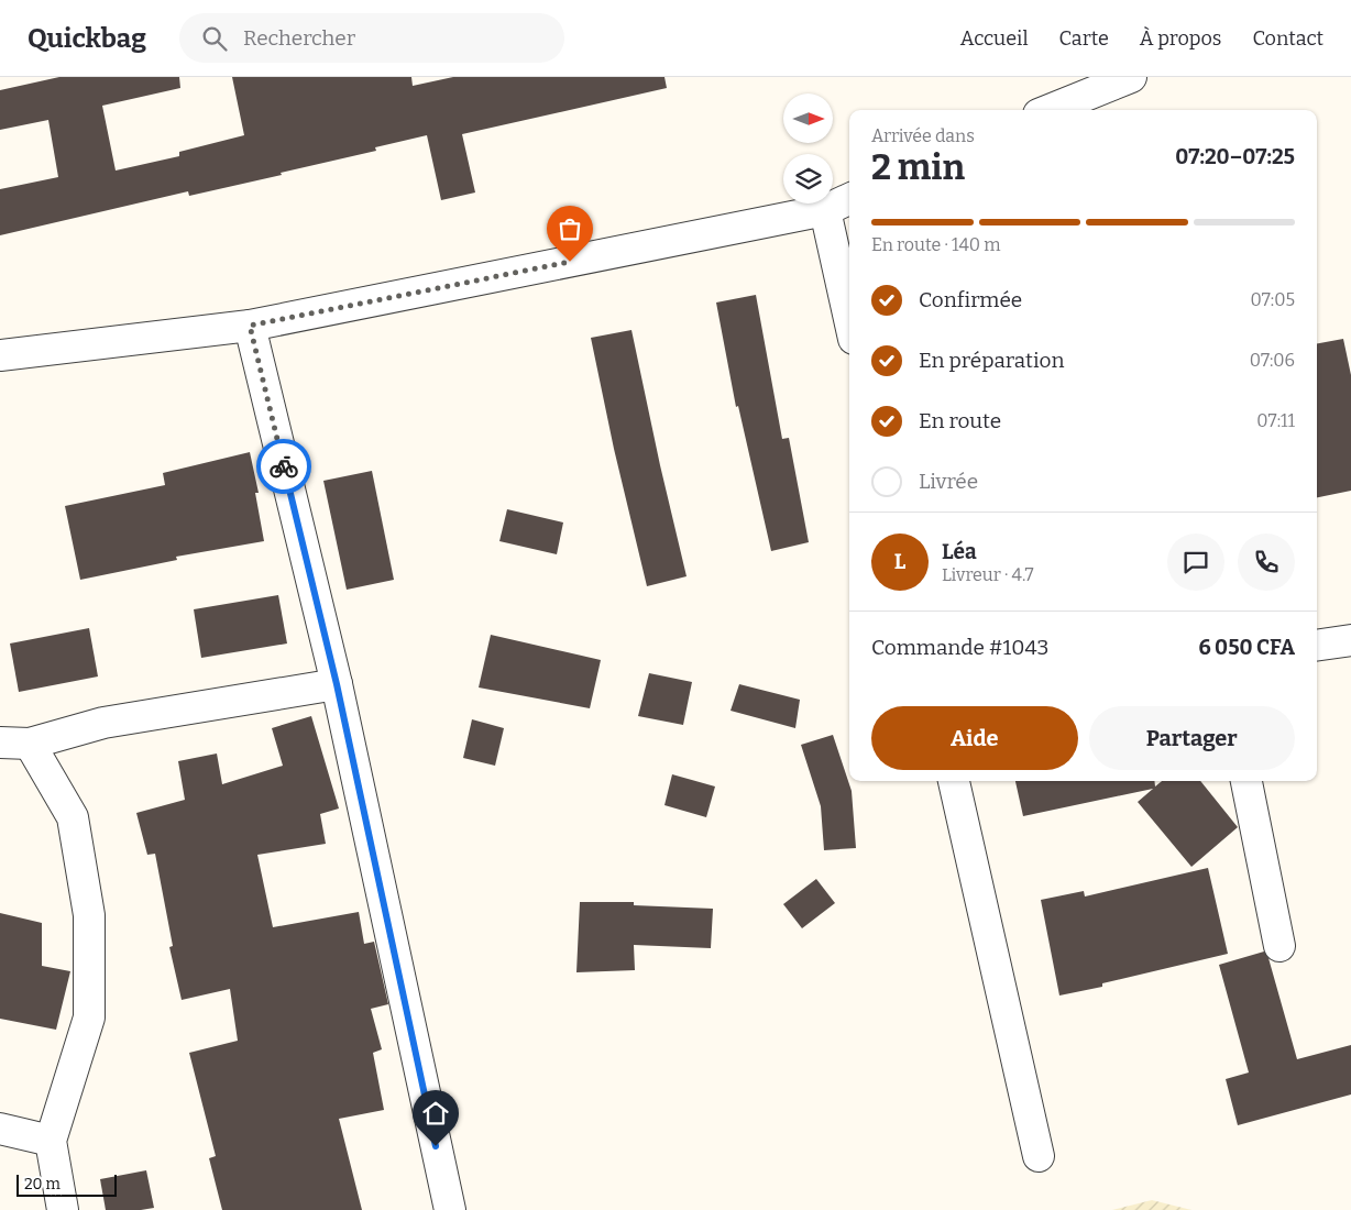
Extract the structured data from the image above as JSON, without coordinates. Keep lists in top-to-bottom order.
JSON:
{
  "scale_bar": "20 m",
  "north": "right",
  "page": {
    "header": "Quickbag",
    "search": "Rechercher",
    "nav": [
      "Accueil",
      "Carte",
      "À propos",
      "Contact"
    ],
    "heading": ["2 min", "Arrivée dans", "07:20–07:25"],
    "panel": [
      "Léa",
      "Livreur · 4.7",
      "Commande #1043",
      "6 050 CFA"
    ],
    "bar": "En route · 140 m",
    "list": [
      ["Confirmée", "07:05"],
      ["En préparation", "07:06"],
      ["En route", "07:11"],
      "Livrée"
    ],
    "round": "L",
    "buttons": ["Aide", "Partager"],
    "scale": "20 m"
  }
}
